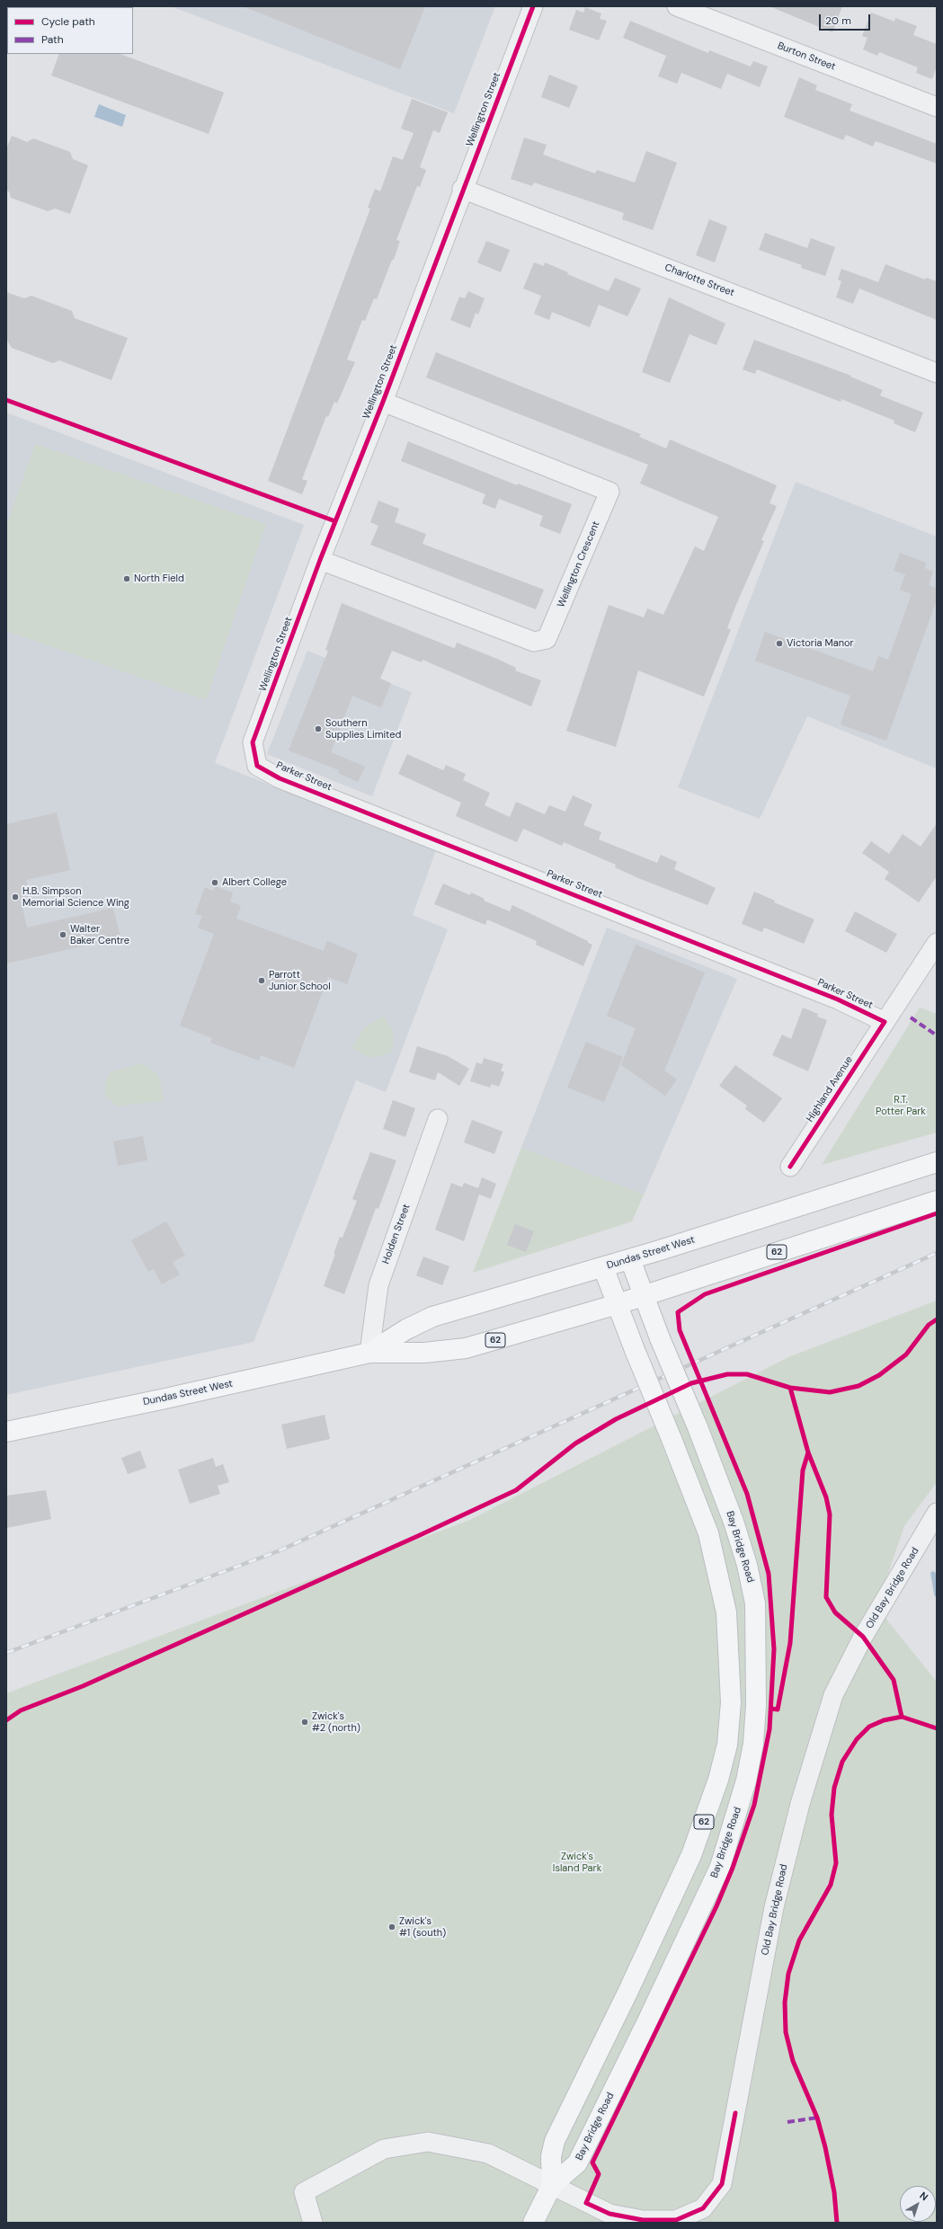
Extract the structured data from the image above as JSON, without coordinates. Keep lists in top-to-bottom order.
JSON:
{
  "streets": {
    "main road": ["62", "Dundas Street West", "Bay Bridge Road"],
    "street": [
      "Burton Street",
      "Wellington Street",
      "Charlotte Street",
      "Wellington Crescent",
      "Parker Street",
      "Highland Avenue",
      "Holden Street",
      "Old Bay Bridge Road"
    ]
  },
  "crossings": [
    ["Wellington Street", "Charlotte Street"],
    ["Wellington Street", "Wellington Crescent"],
    ["Wellington Street", "Parker Street"],
    ["Parker Street", "Highland Avenue"],
    ["Holden Street", "Dundas Street West"],
    ["62", "Dundas Street West"],
    ["62", "Bay Bridge Road"],
    ["62", "Old Bay Bridge Road"],
    ["Dundas Street West", "Bay Bridge Road"],
    ["Bay Bridge Road", "Old Bay Bridge Road"]
  ],
  "parks": ["R.T. Potter Park", "Zwick's Island Park"],
  "places": [
    "North Field",
    "Victoria Manor",
    "Southern Supplies Limited",
    "Albert College",
    "H.B. Simpson Memorial Science Wing",
    "Walter Baker Centre",
    "Parrott Junior School",
    "Zwick's #2 (north)",
    "Zwick's #1 (south)"
  ],
  "legend": ["Cycle path", "Path"],
  "scale_bar": "20 m",
  "north": "top right"
}
